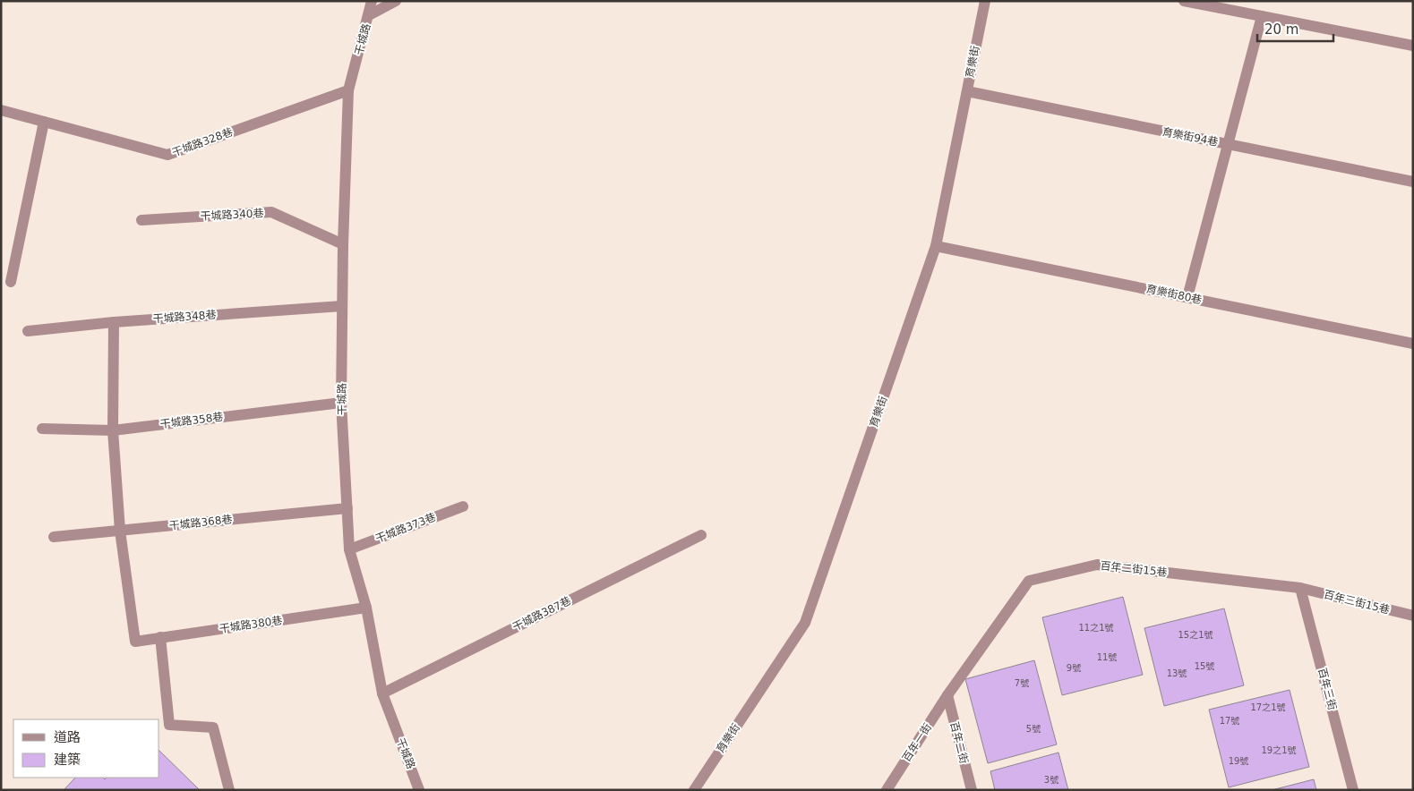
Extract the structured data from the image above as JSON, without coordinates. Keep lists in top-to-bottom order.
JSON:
{
  "streets": {
    "street": [
      "干城路",
      "育樂街",
      "育樂街94巷",
      "干城路328巷",
      "干城路340巷",
      "育樂街80巷",
      "干城路348巷",
      "干城路358巷",
      "干城路368巷",
      "干城路373巷",
      "百年二街15巷",
      "百年三街15巷",
      "干城路387巷",
      "干城路380巷",
      "百年三街",
      "百年一街",
      "百年二街"
    ]
  },
  "crossings": [
    ["干城路", "干城路328巷"],
    ["干城路", "干城路340巷"],
    ["干城路", "干城路348巷"],
    ["干城路", "干城路358巷"],
    ["干城路", "干城路368巷"],
    ["干城路", "干城路373巷"],
    ["干城路", "干城路387巷"],
    ["干城路", "干城路380巷"],
    ["育樂街", "育樂街94巷"],
    ["育樂街", "育樂街80巷"],
    ["干城路368巷", "干城路380巷"],
    ["百年二街15巷", "百年三街15巷"],
    ["百年二街15巷", "百年三街"],
    ["百年二街15巷", "百年一街"],
    ["百年二街15巷", "百年二街"],
    ["百年三街15巷", "百年三街"],
    ["百年一街", "百年二街"]
  ],
  "house_numbers": [
    "11之1號",
    "15之1號",
    "11號",
    "15號",
    "9號",
    "13號",
    "7號",
    "17之1號",
    "17號",
    "5號",
    "19之1號",
    "19號",
    "3號"
  ],
  "legend": ["道路", "建築"],
  "scale_bar": "20 m"
}
